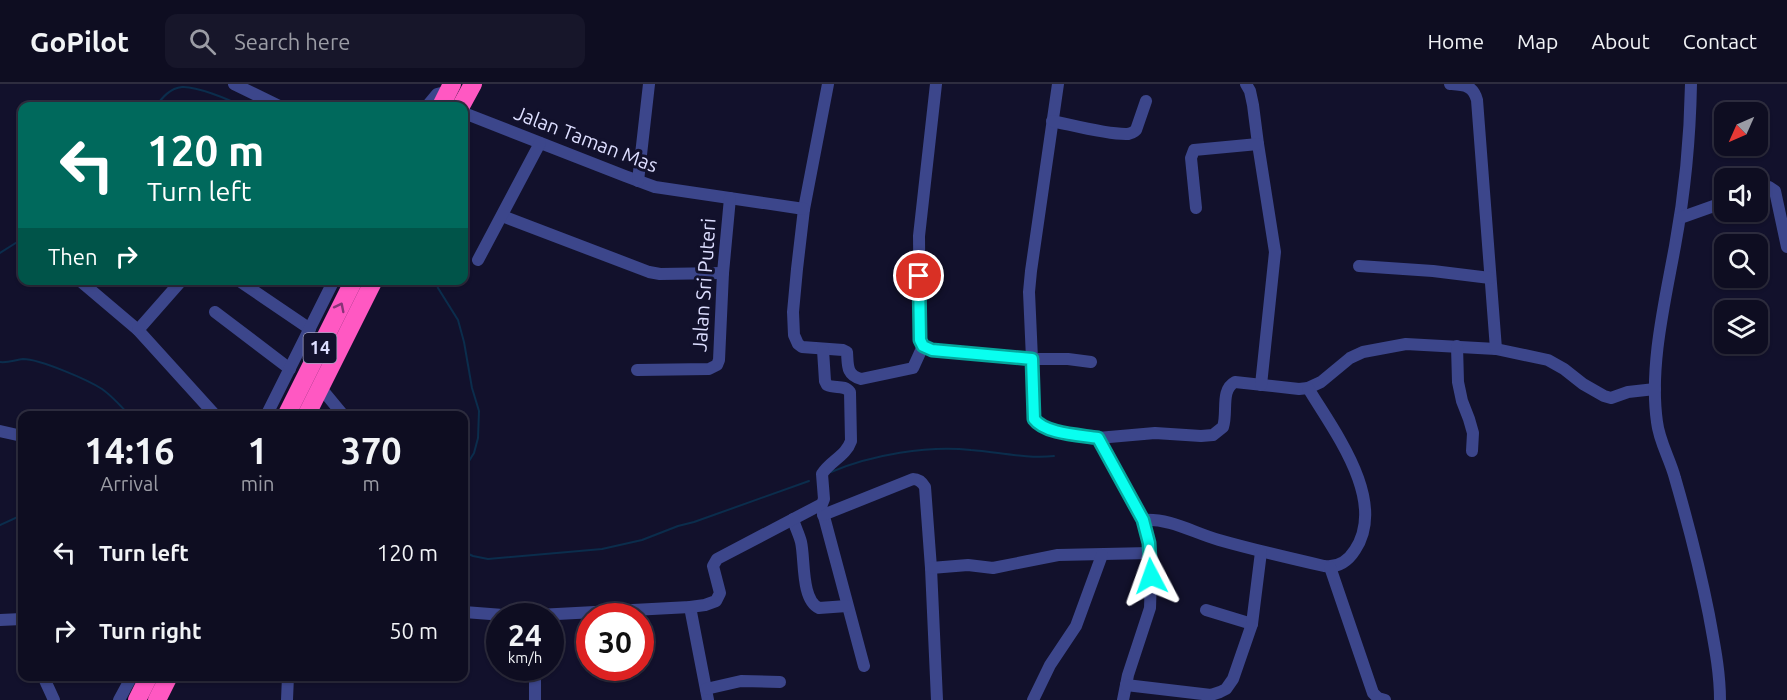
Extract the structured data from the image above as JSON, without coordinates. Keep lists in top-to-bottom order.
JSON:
{
  "streets": {
    "highway": ["14"],
    "street": ["Jalan Taman Mas", "Jalan Sri Puteri"]
  },
  "crossings": [
    ["Jalan Taman Mas", "Jalan Sri Puteri"]
  ],
  "north": "bottom left",
  "page": {
    "header": "GoPilot",
    "search": "Search here",
    "nav": [
      "Home",
      "Map",
      "About",
      "Contact"
    ],
    "turn": ["120 m", "Turn left"],
    "then": "Then",
    "eta": [
      "14:16",
      "Arrival",
      "1",
      "min",
      "370",
      "m"
    ],
    "list": [
      {
        "name": "Turn left",
        "value": "120 m"
      },
      {
        "name": "Turn right",
        "value": "50 m"
      }
    ],
    "speed": "24 km/h",
    "limit": "30"
  }
}
